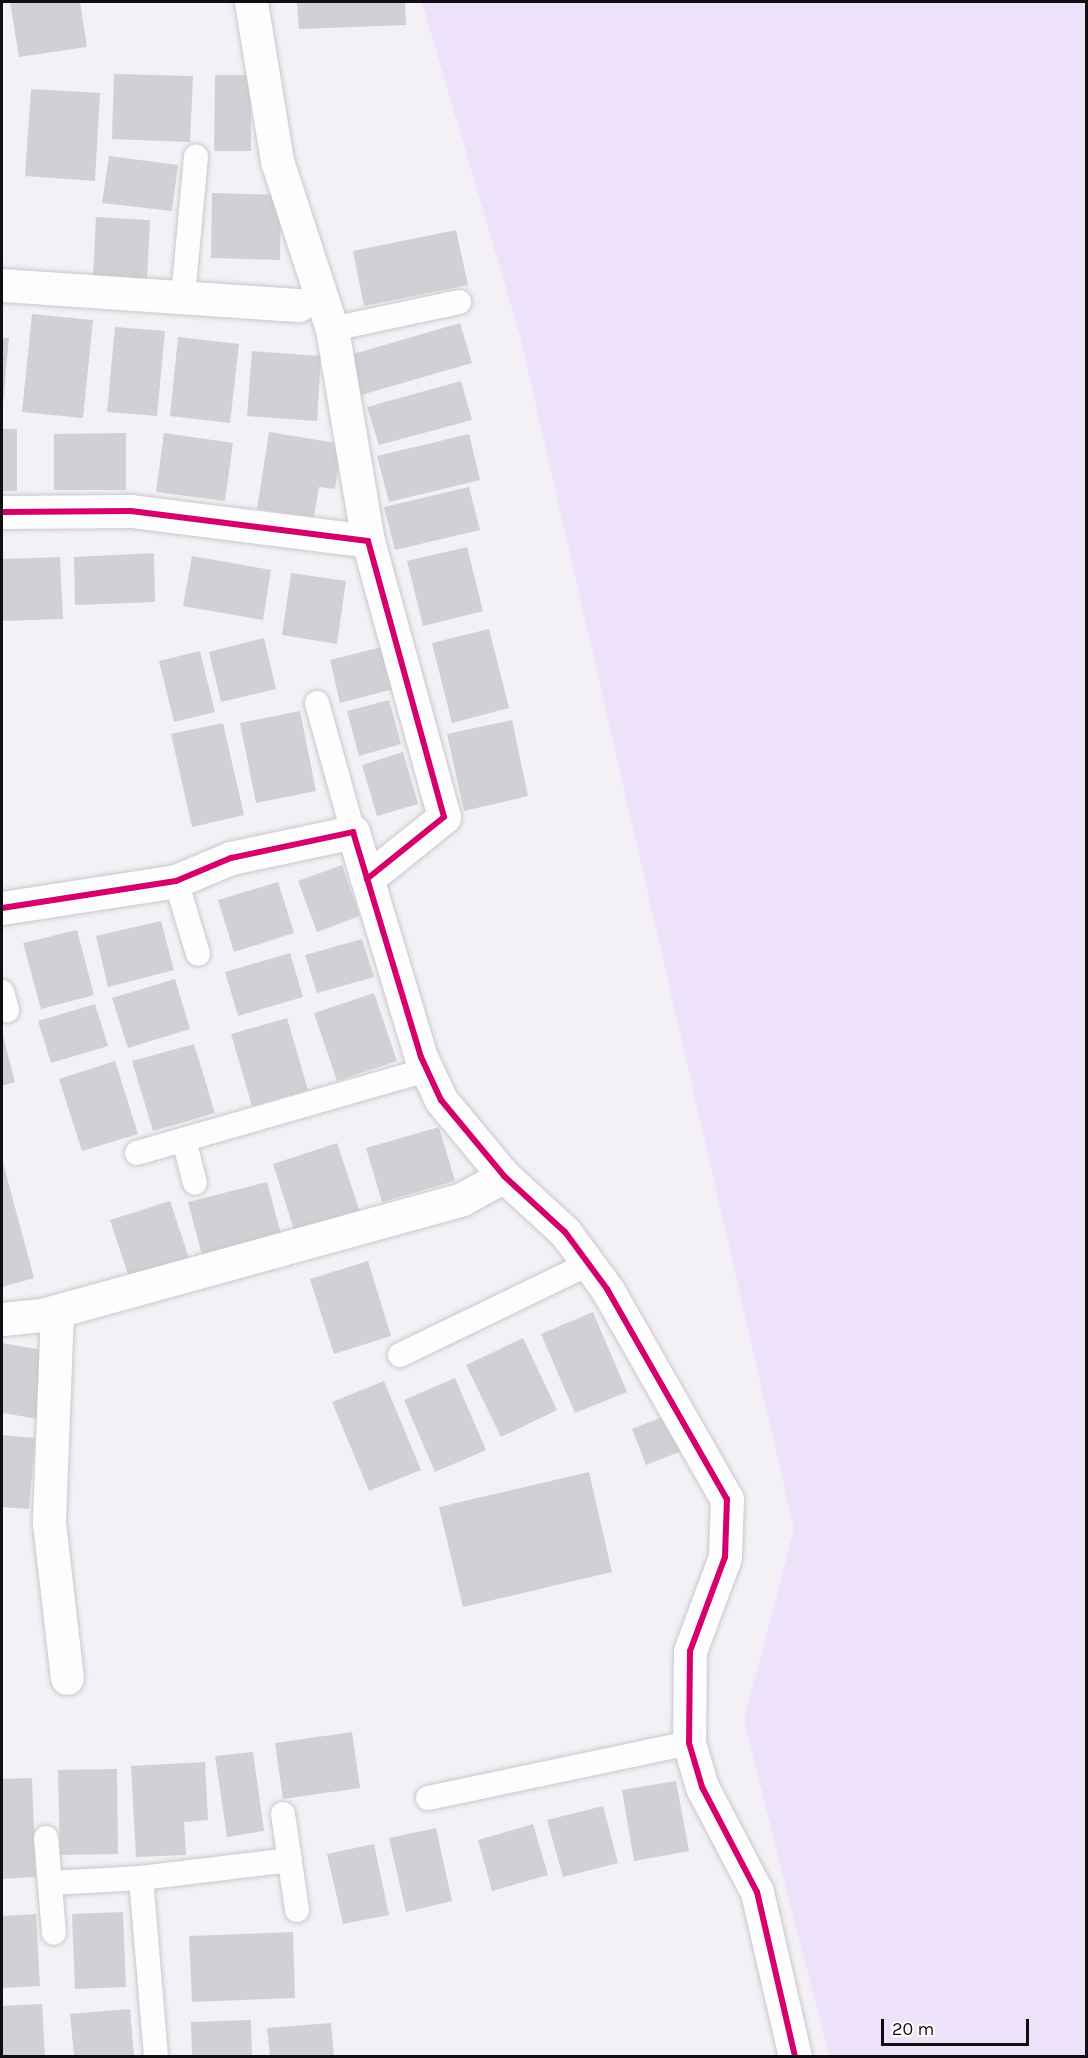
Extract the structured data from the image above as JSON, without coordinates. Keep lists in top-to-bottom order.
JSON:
{
  "scale_bar": "20 m"
}
